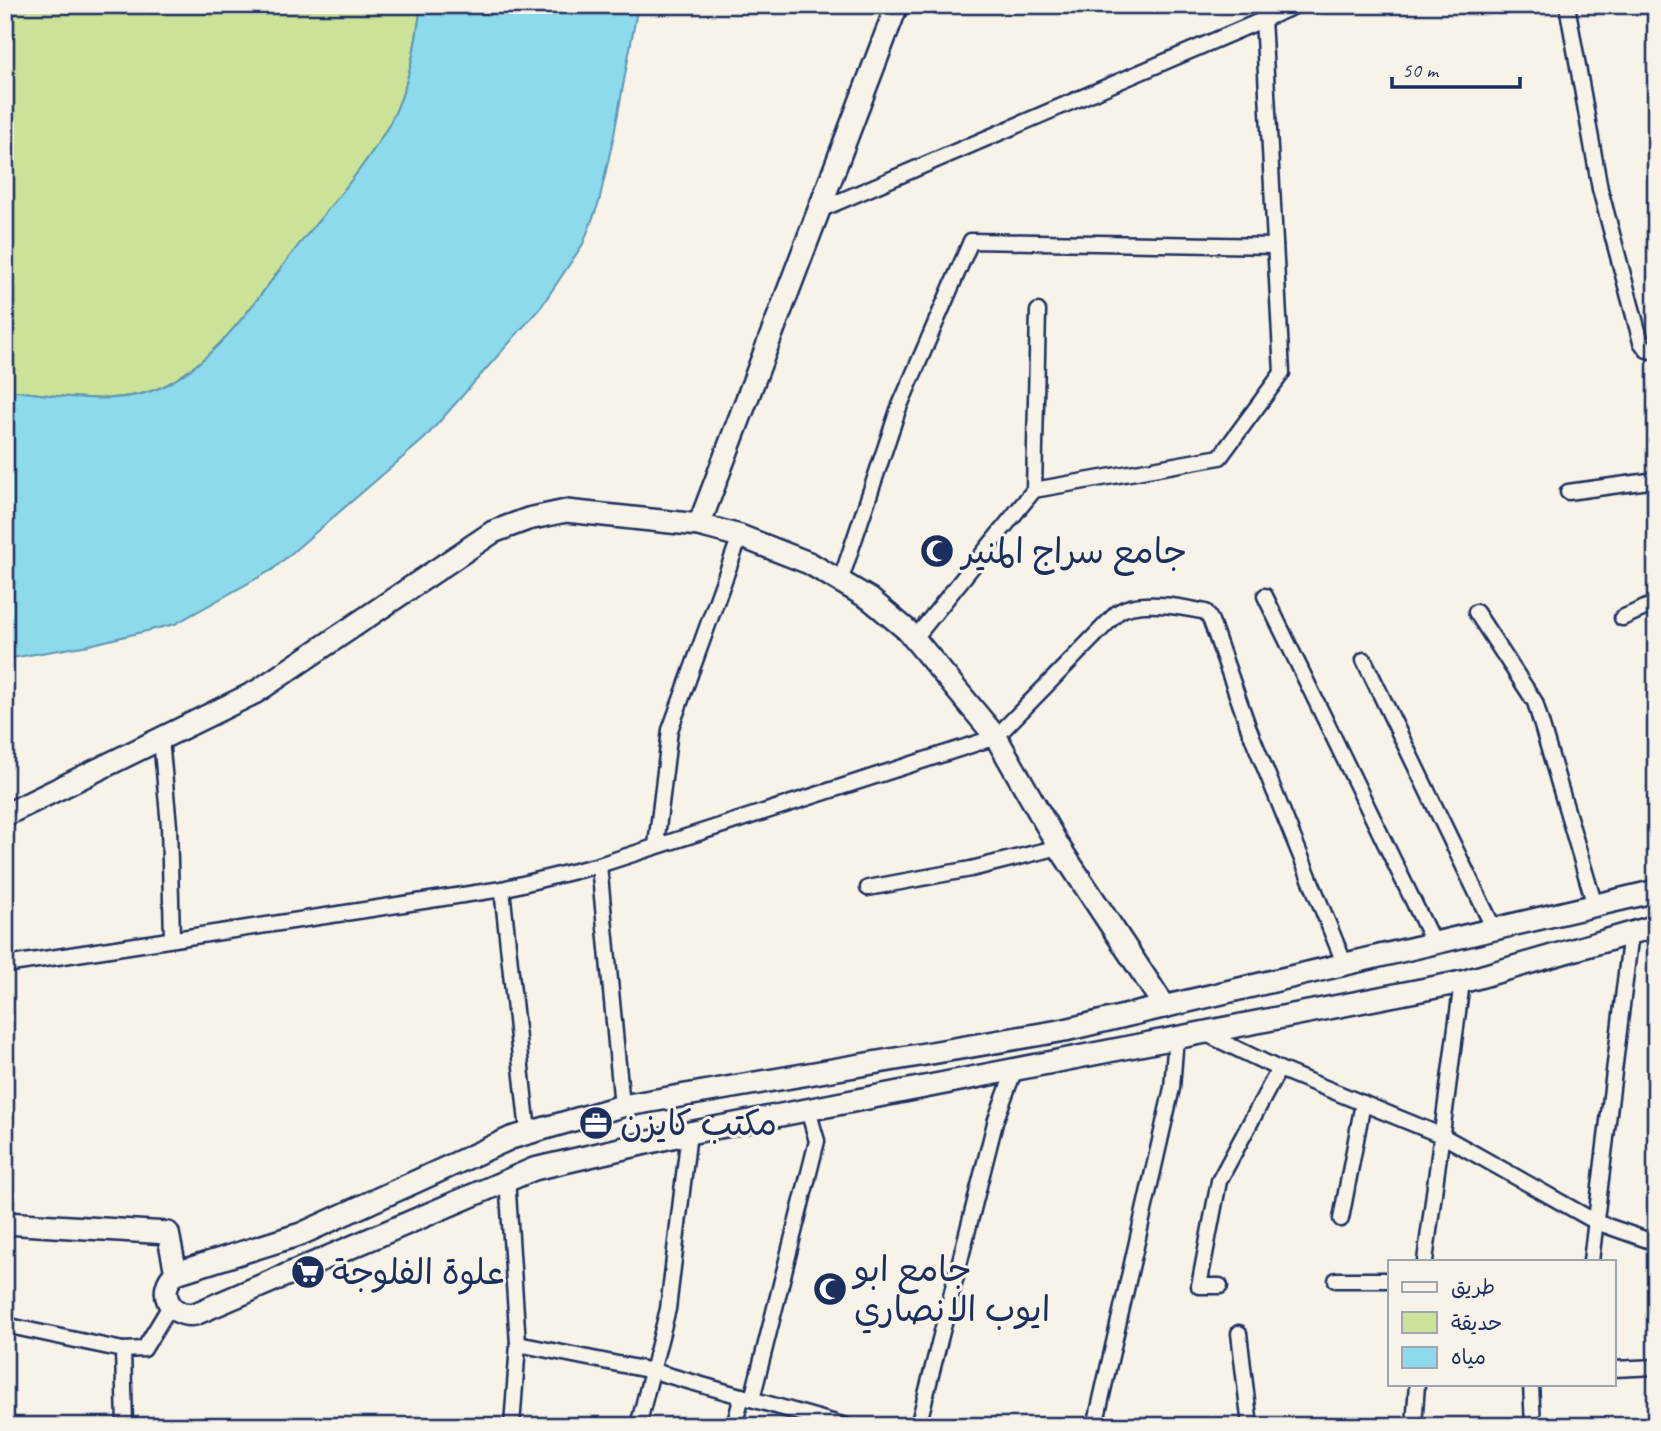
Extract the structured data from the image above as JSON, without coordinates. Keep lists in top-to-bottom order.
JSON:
{
  "places": {
    "mosque": ["جامع سراج المنير", "جامع ابو ايوب الانصاري"],
    "office": ["مكتب كايزن"],
    "supermarket": ["علوة الفلوجة"]
  },
  "legend": ["طريق", "حديقة", "مياه"],
  "scale_bar": "50 m"
}
